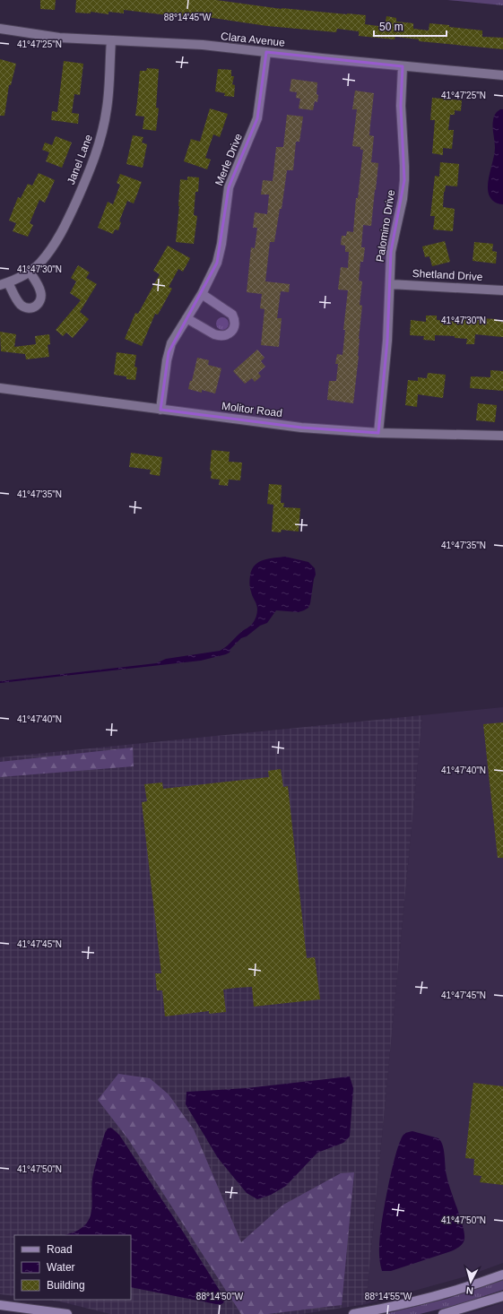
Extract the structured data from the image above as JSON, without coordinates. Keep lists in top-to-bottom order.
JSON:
{
  "streets": {
    "street": [
      "Clara Avenue",
      "Janel Lane",
      "Merle Drive",
      "Palomino Drive",
      "Shetland Drive",
      "Molitor Road"
    ]
  },
  "crossings": [
    ["Clara Avenue", "Janel Lane"],
    ["Clara Avenue", "Merle Drive"],
    ["Clara Avenue", "Palomino Drive"],
    ["Merle Drive", "Molitor Road"],
    ["Palomino Drive", "Shetland Drive"],
    ["Palomino Drive", "Molitor Road"]
  ],
  "legend": ["Road", "Water", "Building"],
  "scale_bar": "50 m",
  "north": "bottom",
  "coordinates": [
    "88°14'45\"W",
    "41°47'25\"N",
    "41°47'30\"N",
    "41°47'35\"N",
    "41°47'40\"N",
    "41°47'45\"N",
    "41°47'50\"N",
    "88°14'50\"W",
    "88°14'55\"W"
  ]
}
